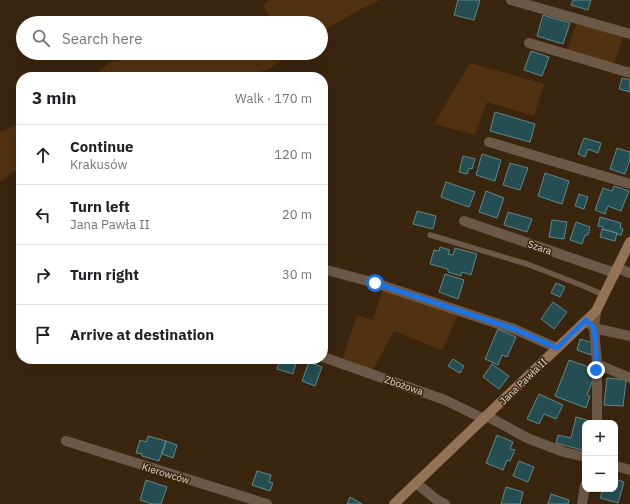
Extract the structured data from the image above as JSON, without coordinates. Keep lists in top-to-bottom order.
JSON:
{
  "streets": {
    "street": [
      "Szara",
      "Jana Pawła II",
      "Zbożowa",
      "Kierowców"
    ]
  },
  "crossings": [
    ["Szara", "Jana Pawła II"],
    ["Jana Pawła II", "Zbożowa"]
  ],
  "page": {
    "search": "Search here",
    "heading": ["3 min", "Walk · 170 m"],
    "list": [
      ["Continue", "Krakusów", "120 m"],
      ["Turn left", "Jana Pawła II", "20 m"],
      ["Turn right", "30 m"],
      "Arrive at destination"
    ],
    "map_buttons": ["+", "−"]
  }
}
